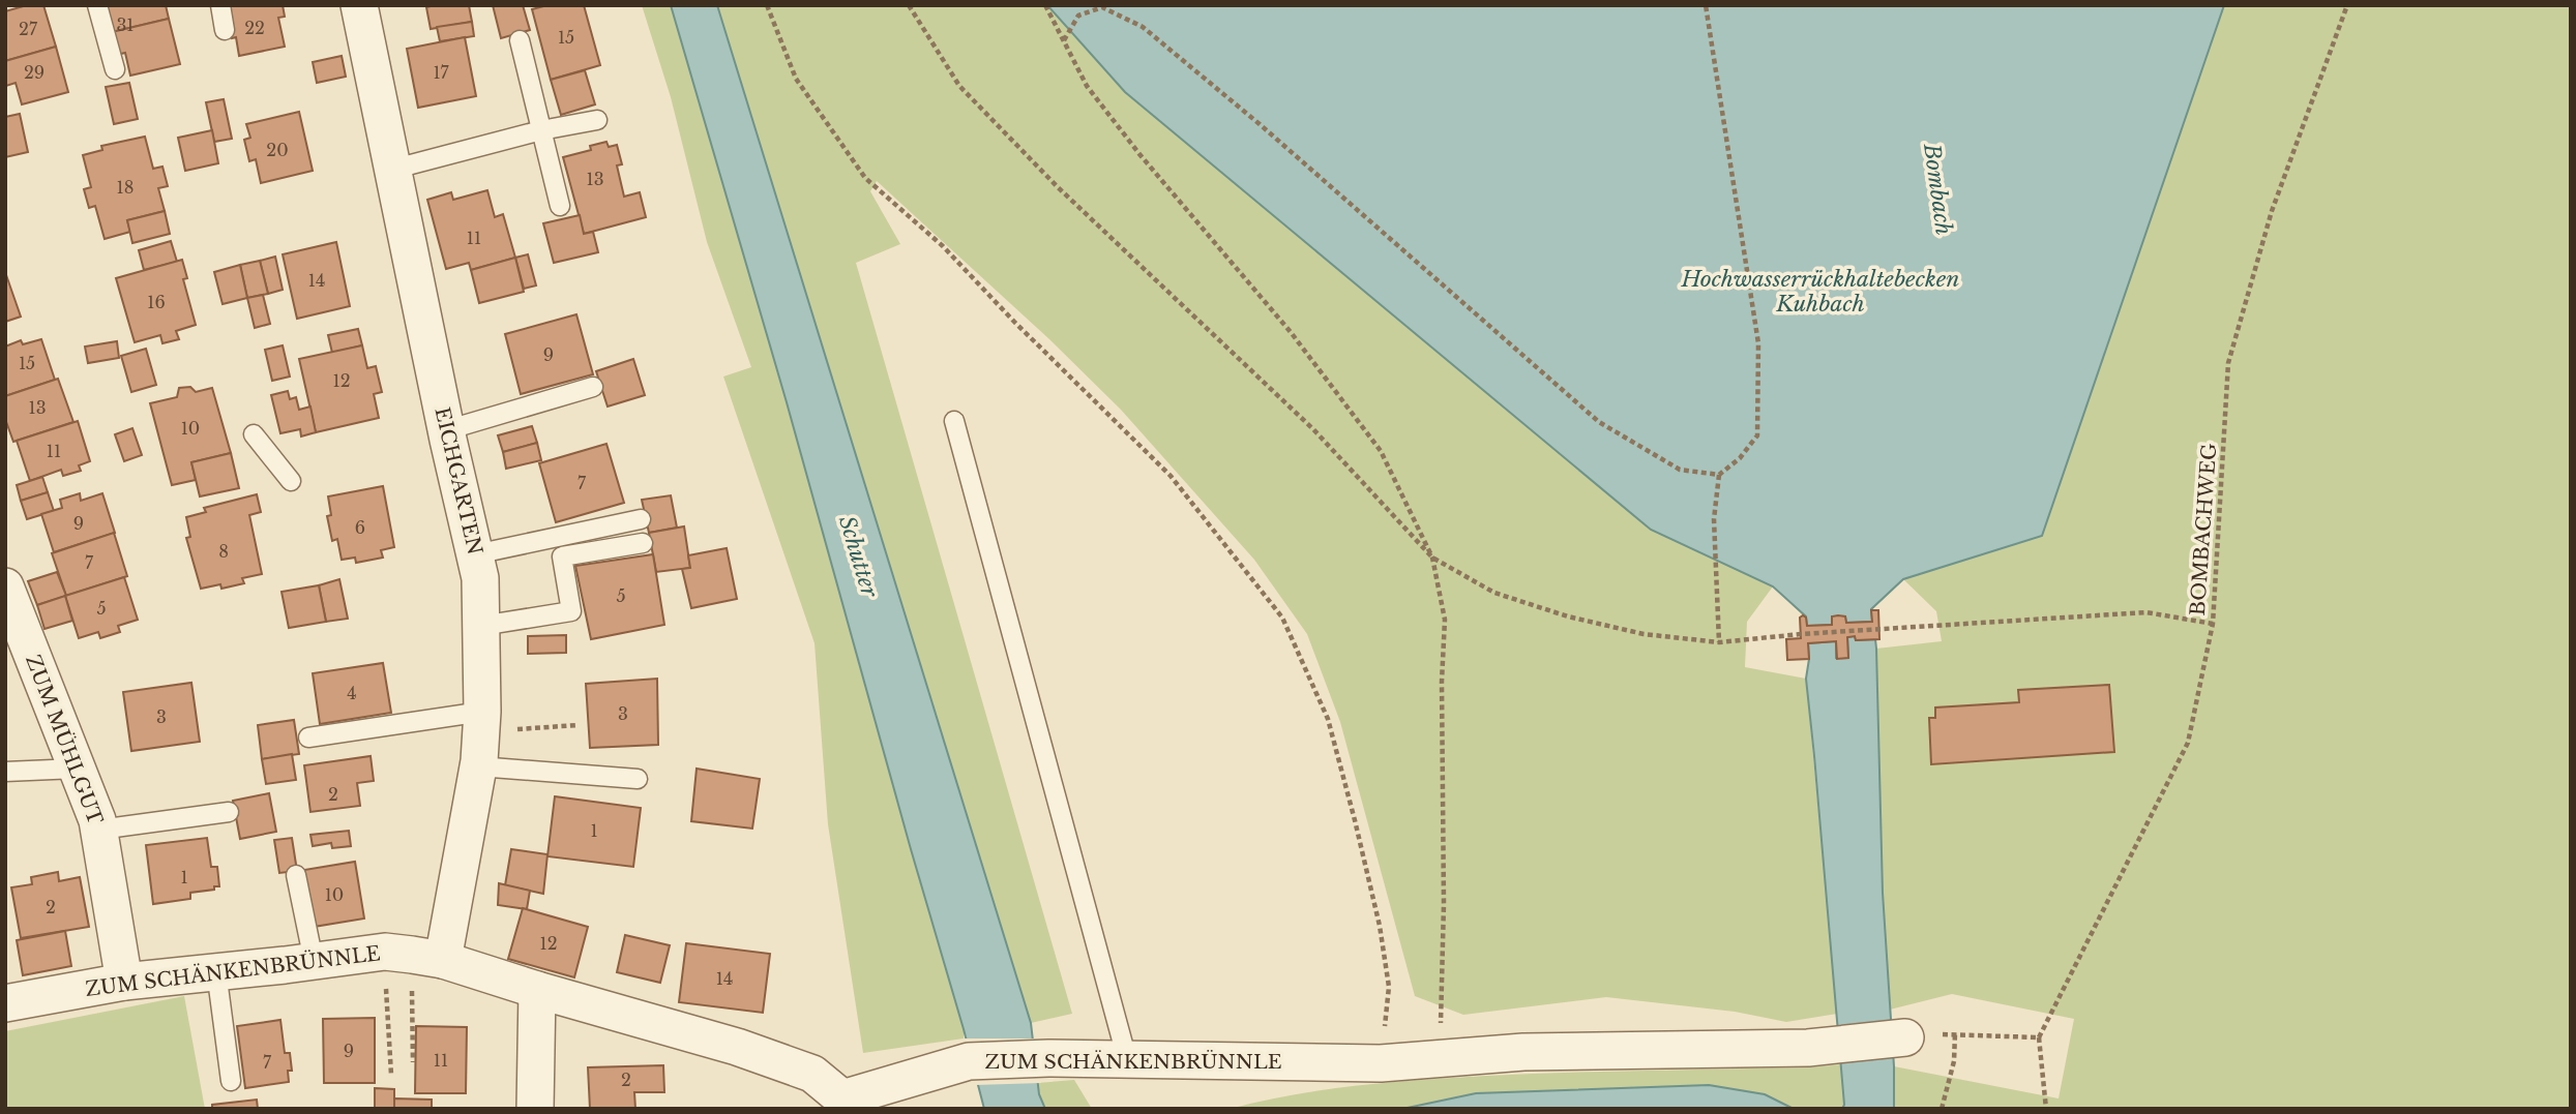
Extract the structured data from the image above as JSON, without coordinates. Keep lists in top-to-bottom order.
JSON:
{
  "streets": {
    "street": ["EICHGARTEN", "ZUM MÜHLGUT", "ZUM SCHÄNKENBRÜNNLE"],
    "path": ["BOMBACHWEG"]
  },
  "crossings": [
    ["EICHGARTEN", "ZUM SCHÄNKENBRÜNNLE"],
    ["ZUM MÜHLGUT", "ZUM SCHÄNKENBRÜNNLE"]
  ],
  "water": ["Bombach", "Hochwasserrückhaltebecken Kuhbach", "Schutter"],
  "house_numbers": [
    "31",
    "22",
    "27",
    "15",
    "29",
    "17",
    "20",
    "13",
    "18",
    "11",
    "14",
    "16",
    "9",
    "15",
    "12",
    "13",
    "10",
    "11",
    "7",
    "9",
    "6",
    "8",
    "7",
    "5",
    "5",
    "4",
    "3",
    "3",
    "2",
    "1",
    "1",
    "10",
    "2",
    "12",
    "14",
    "9",
    "11",
    "7",
    "2"
  ]
}
